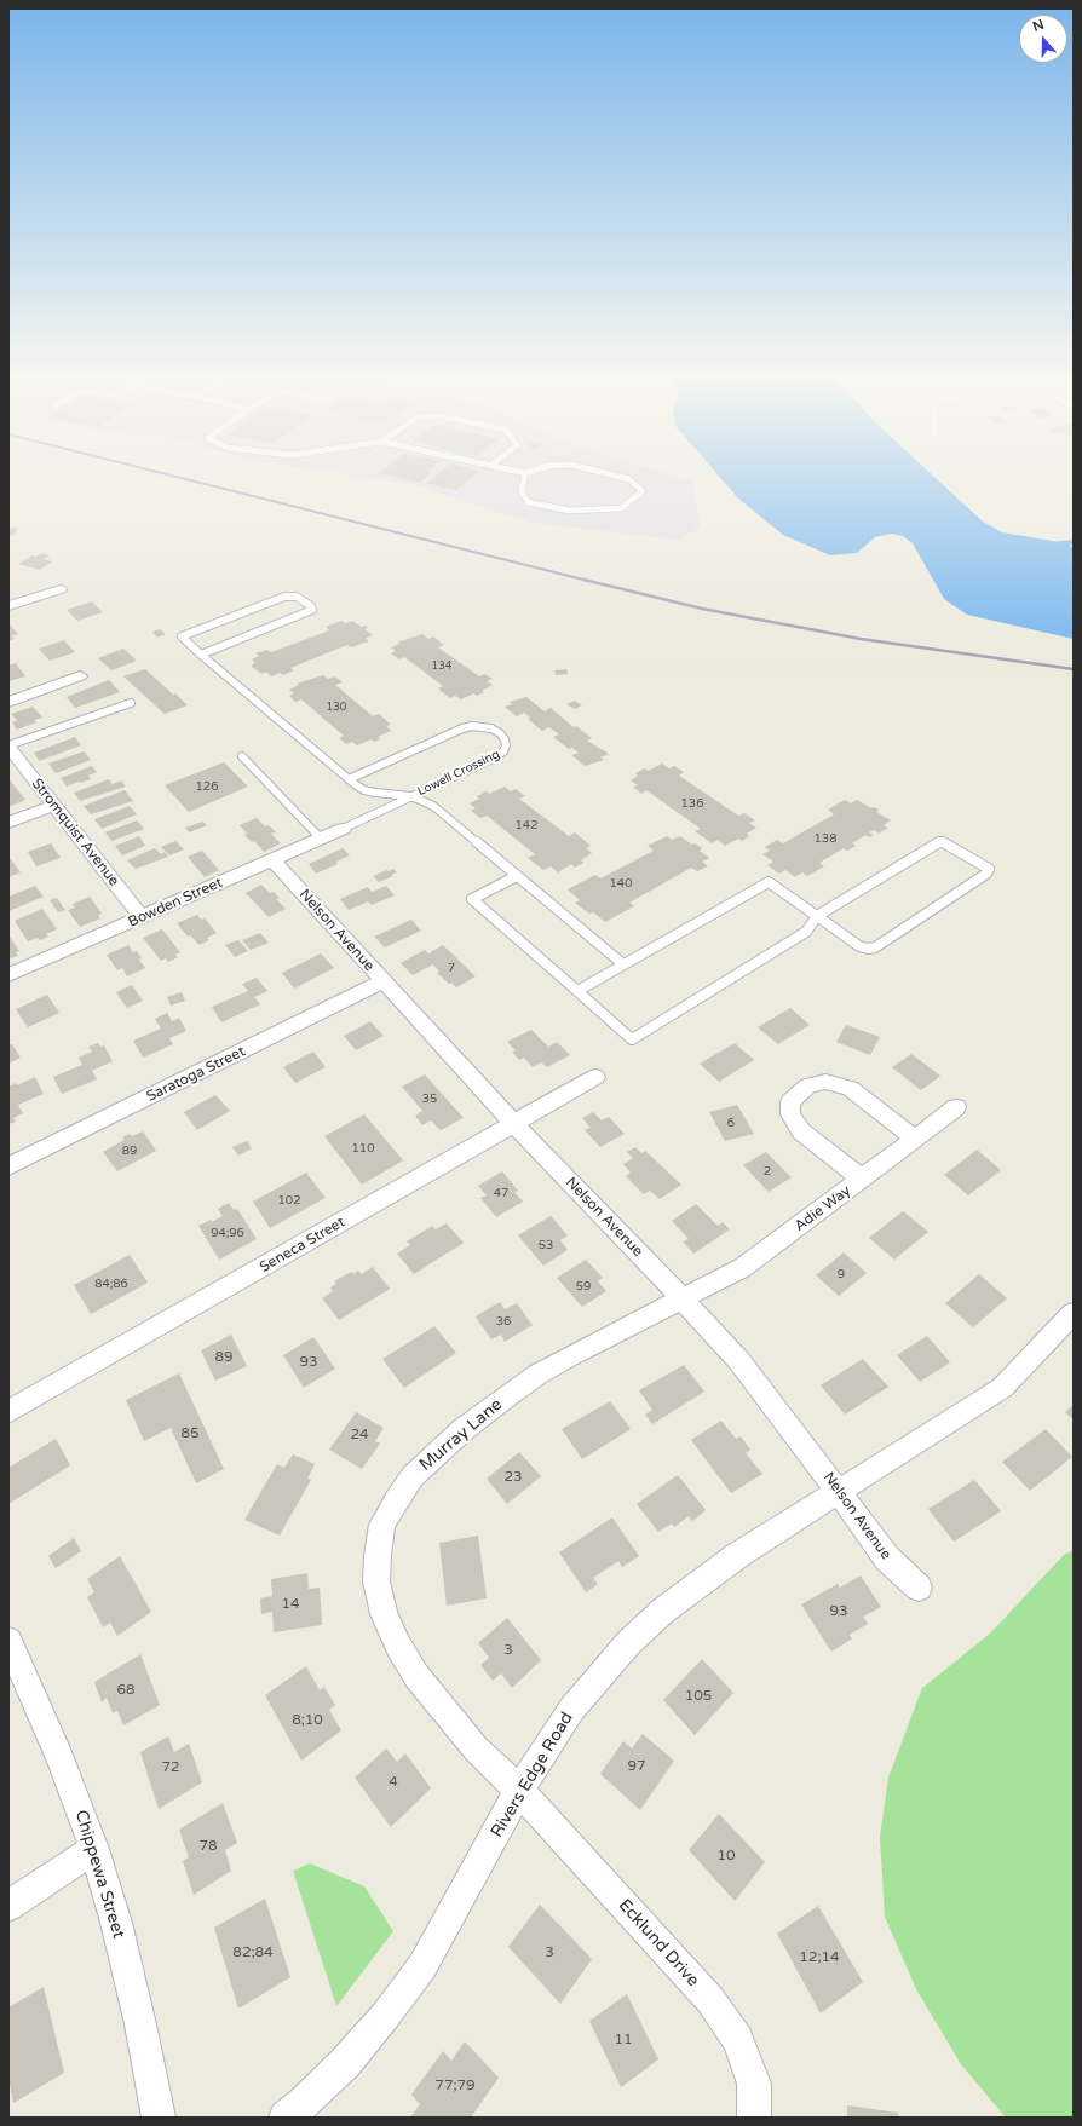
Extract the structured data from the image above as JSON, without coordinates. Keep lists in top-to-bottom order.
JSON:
{
  "streets": {
    "street": [
      "Stromquist Avenue",
      "Bowden Street",
      "Nelson Avenue",
      "Saratoga Street",
      "Adie Way",
      "Seneca Street",
      "Murray Lane",
      "Rivers Edge Road",
      "Chippewa Street",
      "Ecklund Drive"
    ],
    "lane": ["Lowell Crossing"]
  },
  "crossings": [
    ["Stromquist Avenue", "Bowden Street"],
    ["Bowden Street", "Nelson Avenue"],
    ["Nelson Avenue", "Saratoga Street"],
    ["Nelson Avenue", "Adie Way"],
    ["Nelson Avenue", "Seneca Street"],
    ["Nelson Avenue", "Murray Lane"],
    ["Nelson Avenue", "Rivers Edge Road"],
    ["Adie Way", "Murray Lane"],
    ["Murray Lane", "Rivers Edge Road"],
    ["Murray Lane", "Ecklund Drive"],
    ["Rivers Edge Road", "Ecklund Drive"]
  ],
  "house_numbers": [
    "134",
    "130",
    "126",
    "136",
    "142",
    "138",
    "140",
    "7",
    "35",
    "6",
    "110",
    "89",
    "2",
    "47",
    "102",
    "94;96",
    "53",
    "9",
    "84;86",
    "59",
    "36",
    "89",
    "93",
    "85",
    "24",
    "23",
    "14",
    "93",
    "3",
    "68",
    "105",
    "8;10",
    "97",
    "72",
    "4",
    "78",
    "10",
    "82;84",
    "3",
    "12;14",
    "11",
    "77;79"
  ],
  "north": "top"
}
